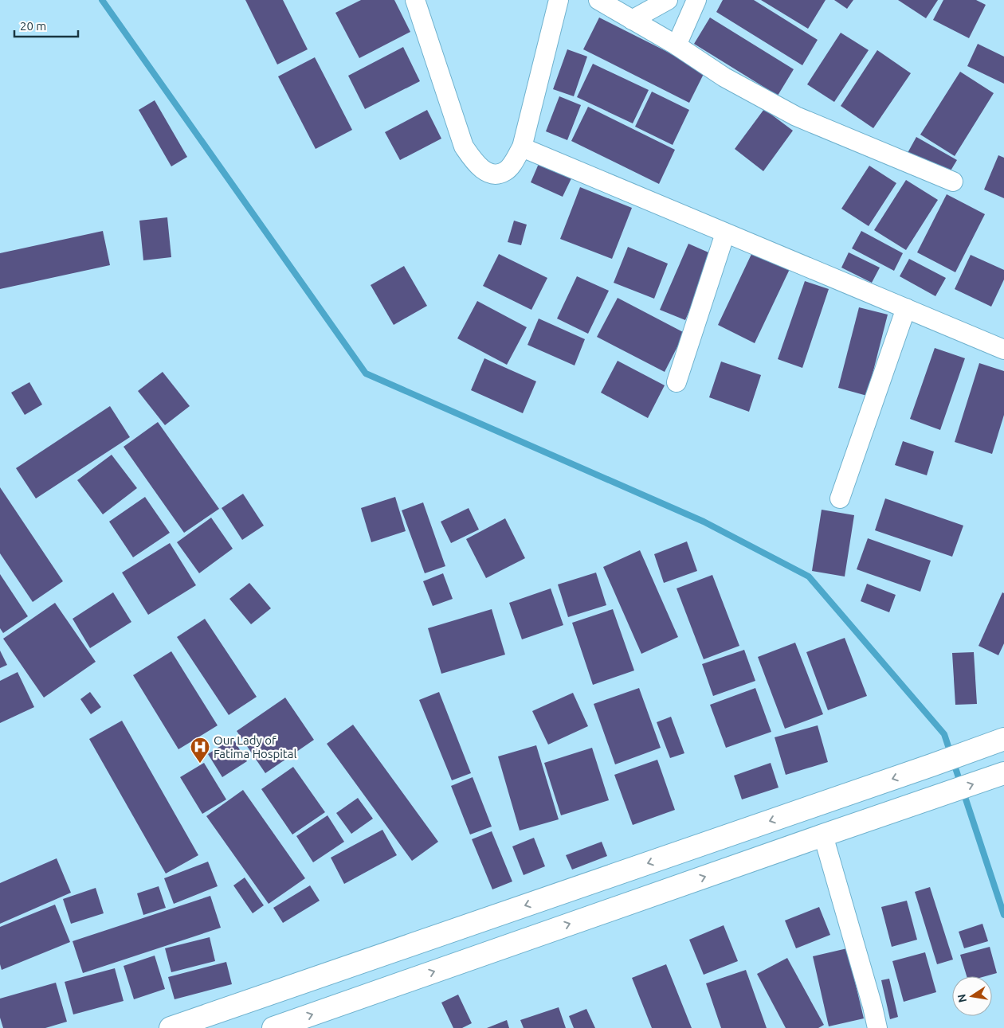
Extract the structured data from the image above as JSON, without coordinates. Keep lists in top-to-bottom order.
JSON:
{
  "places": {
    "hospital": ["Our Lady of Fatima Hospital"]
  },
  "scale_bar": "20 m",
  "north": "left"
}
